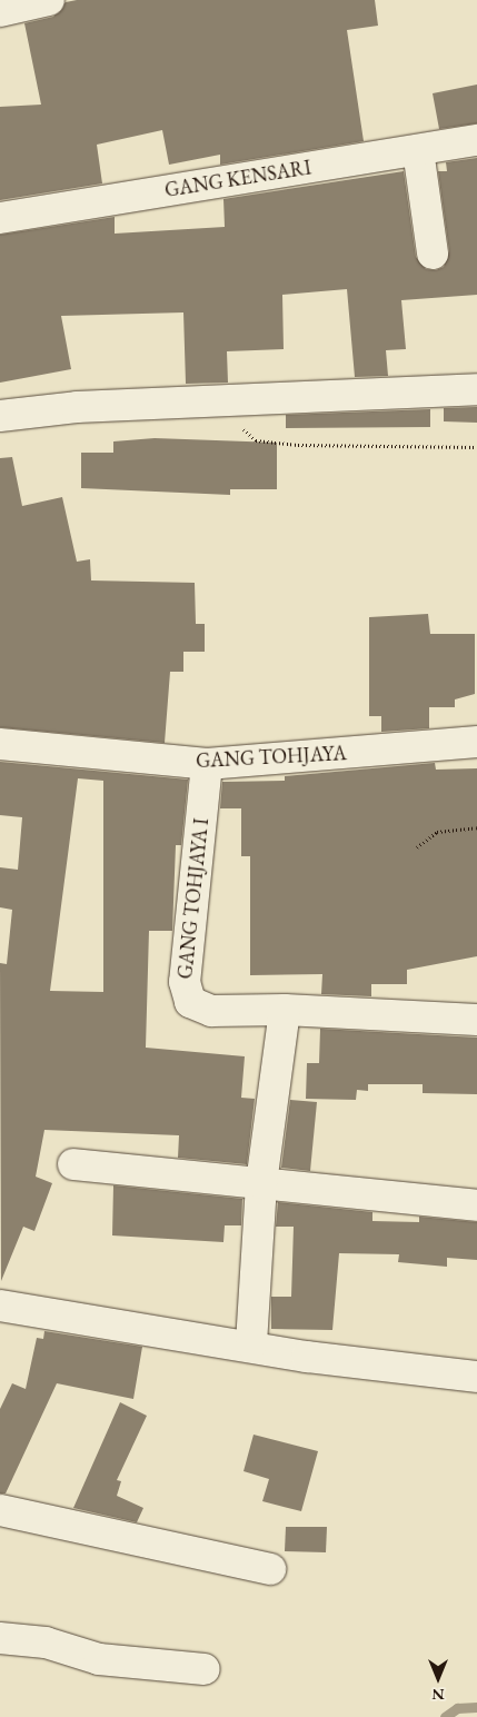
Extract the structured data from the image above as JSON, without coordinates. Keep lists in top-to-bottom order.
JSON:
{
  "streets": {
    "street": ["GANG KENSARI", "GANG TOHJAYA", "GANG TOHJAYA I"]
  },
  "crossings": [
    ["GANG TOHJAYA", "GANG TOHJAYA I"]
  ],
  "north": "bottom"
}
